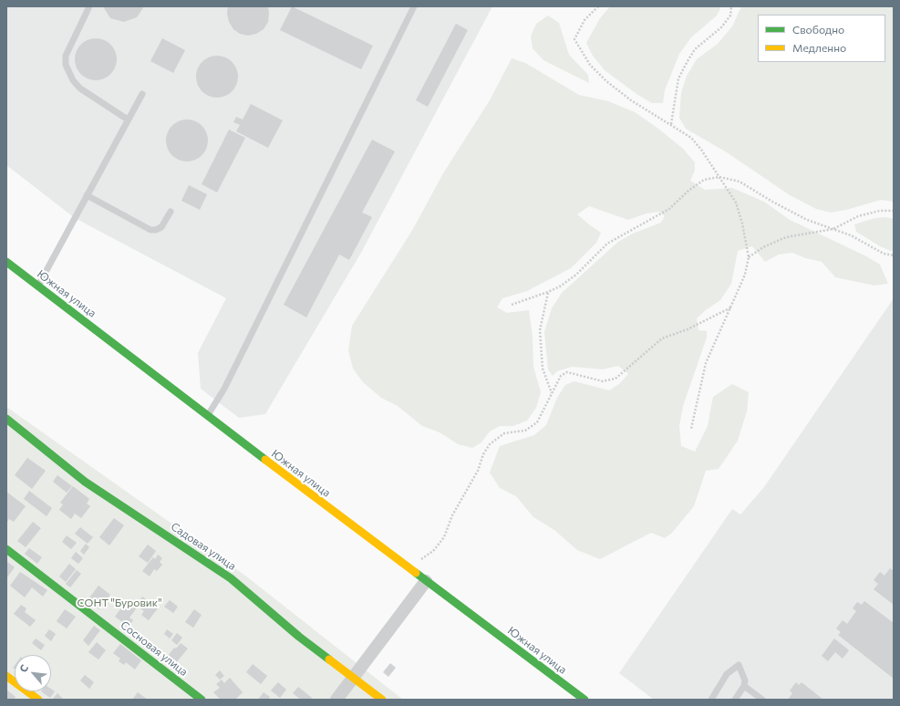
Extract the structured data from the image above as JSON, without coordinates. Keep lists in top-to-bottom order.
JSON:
{
  "streets": {
    "street": ["Южная улица", "Садовая улица", "Сосновая улица"]
  },
  "parks": ["СОНТ \"Буровик\""],
  "legend": ["Свободно", "Медленно"],
  "north": "top left"
}
